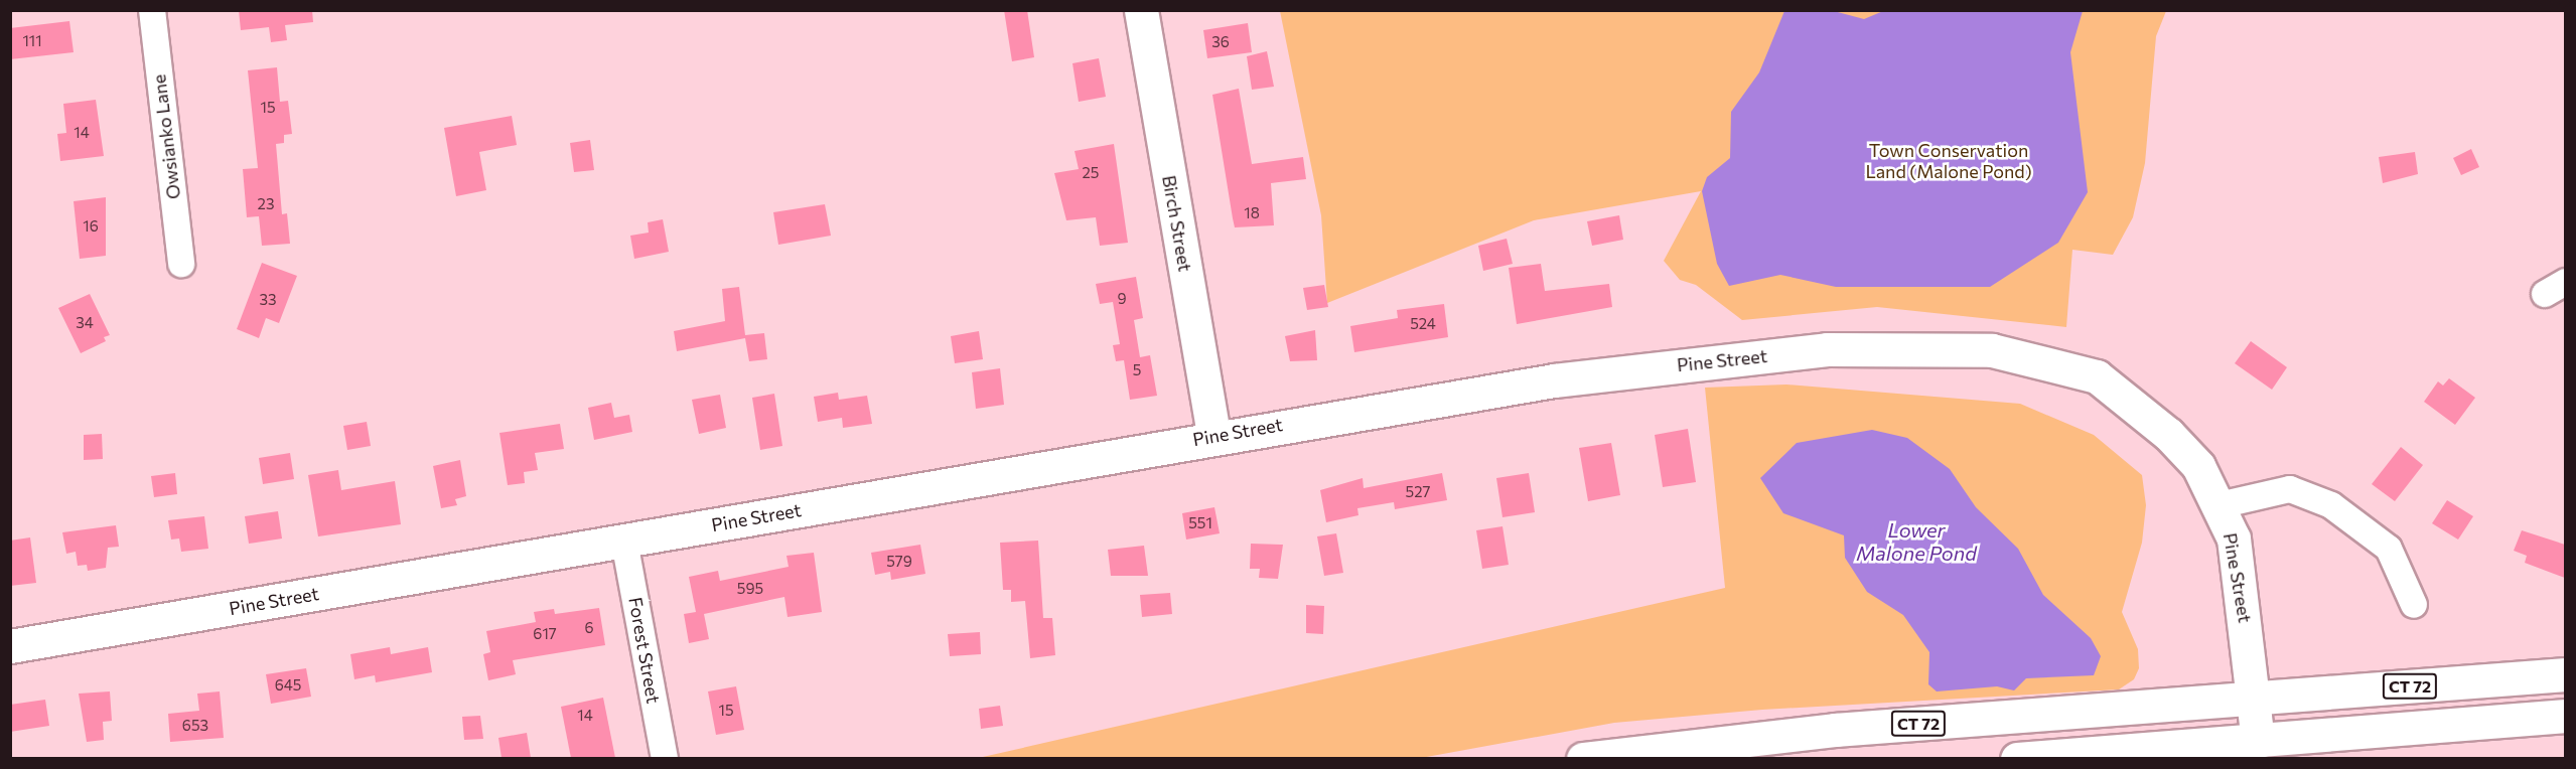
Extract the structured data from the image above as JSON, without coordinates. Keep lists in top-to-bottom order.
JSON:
{
  "streets": {
    "main road": ["Birch Street", "Pine Street", "CT 72"],
    "street": ["Owsianko Lane", "Forest Street"]
  },
  "crossings": [
    ["Birch Street", "Pine Street"],
    ["Pine Street", "Forest Street"],
    ["Pine Street", "CT 72"]
  ],
  "water": ["Lower Malone Pond"],
  "parks": ["Town Conservation Land (Malone Pond)"],
  "house_numbers": [
    "111",
    "36",
    "15",
    "14",
    "25",
    "23",
    "18",
    "16",
    "9",
    "33",
    "34",
    "524",
    "5",
    "527",
    "551",
    "579",
    "595",
    "6",
    "617",
    "645",
    "15",
    "14",
    "653"
  ]
}
